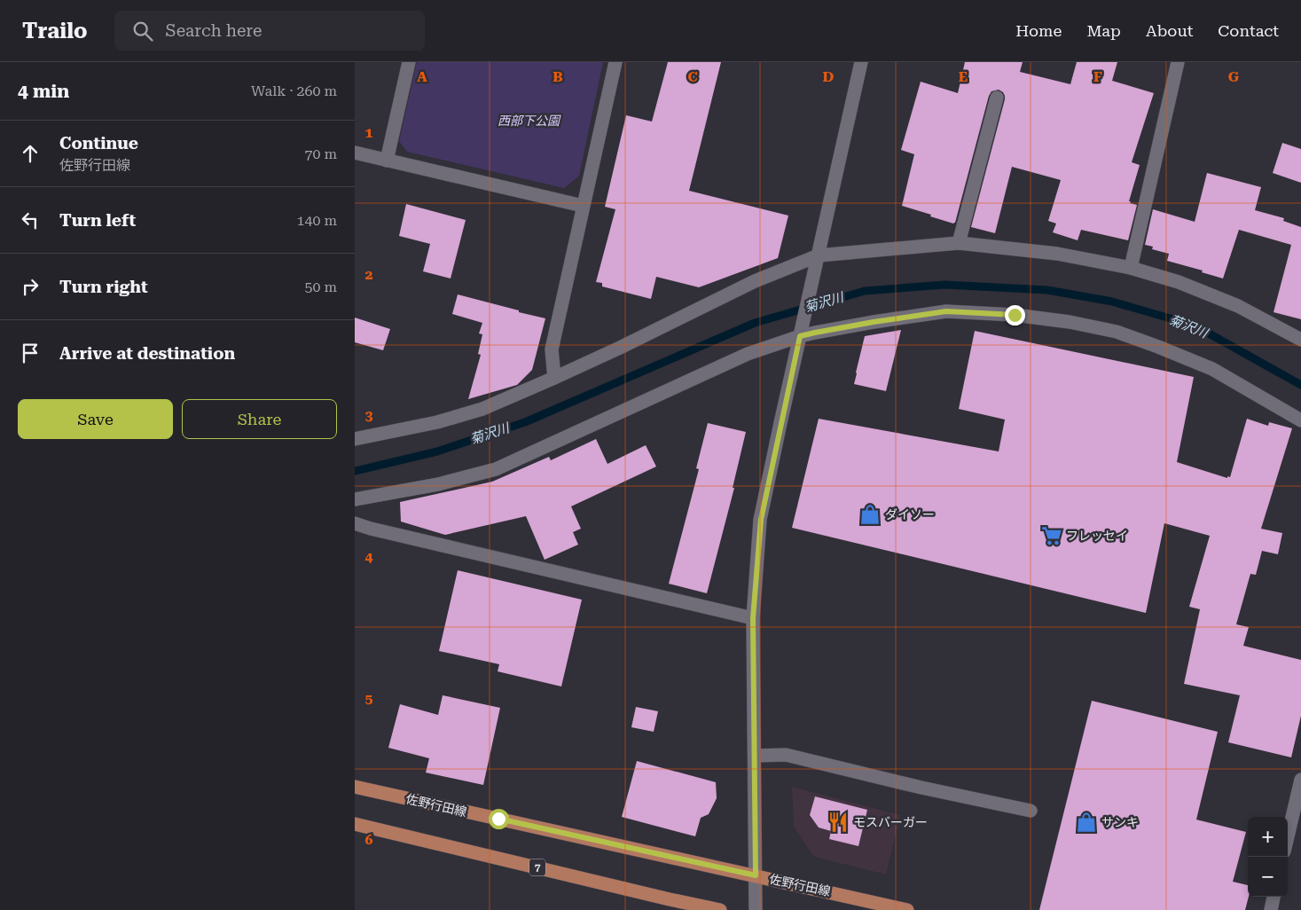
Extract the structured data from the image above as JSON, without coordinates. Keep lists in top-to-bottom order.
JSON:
{
  "streets": {
    "main road": ["佐野行田線", "7"]
  },
  "water": ["菊沢川"],
  "parks": ["西部下公園"],
  "places": {
    "shop": ["ダイソー", "サンキ"],
    "supermarket": ["フレッセイ"],
    "restaurant": ["モスバーガー"]
  },
  "page": {
    "header": "Trailo",
    "search": "Search here",
    "nav": [
      "Home",
      "Map",
      "About",
      "Contact"
    ],
    "heading": ["4 min", "Walk · 260 m"],
    "list": [
      ["Continue", "佐野行田線", "70 m"],
      ["Turn left", "140 m"],
      ["Turn right", "50 m"],
      "Arrive at destination"
    ],
    "buttons": ["Save", "Share"],
    "map_buttons": ["+", "−"]
  },
  "grid": {
    "columns": [
      "A",
      "B",
      "C",
      "D",
      "E",
      "F",
      "G"
    ],
    "rows": [
      "1",
      "2",
      "3",
      "4",
      "5",
      "6"
    ]
  }
}
